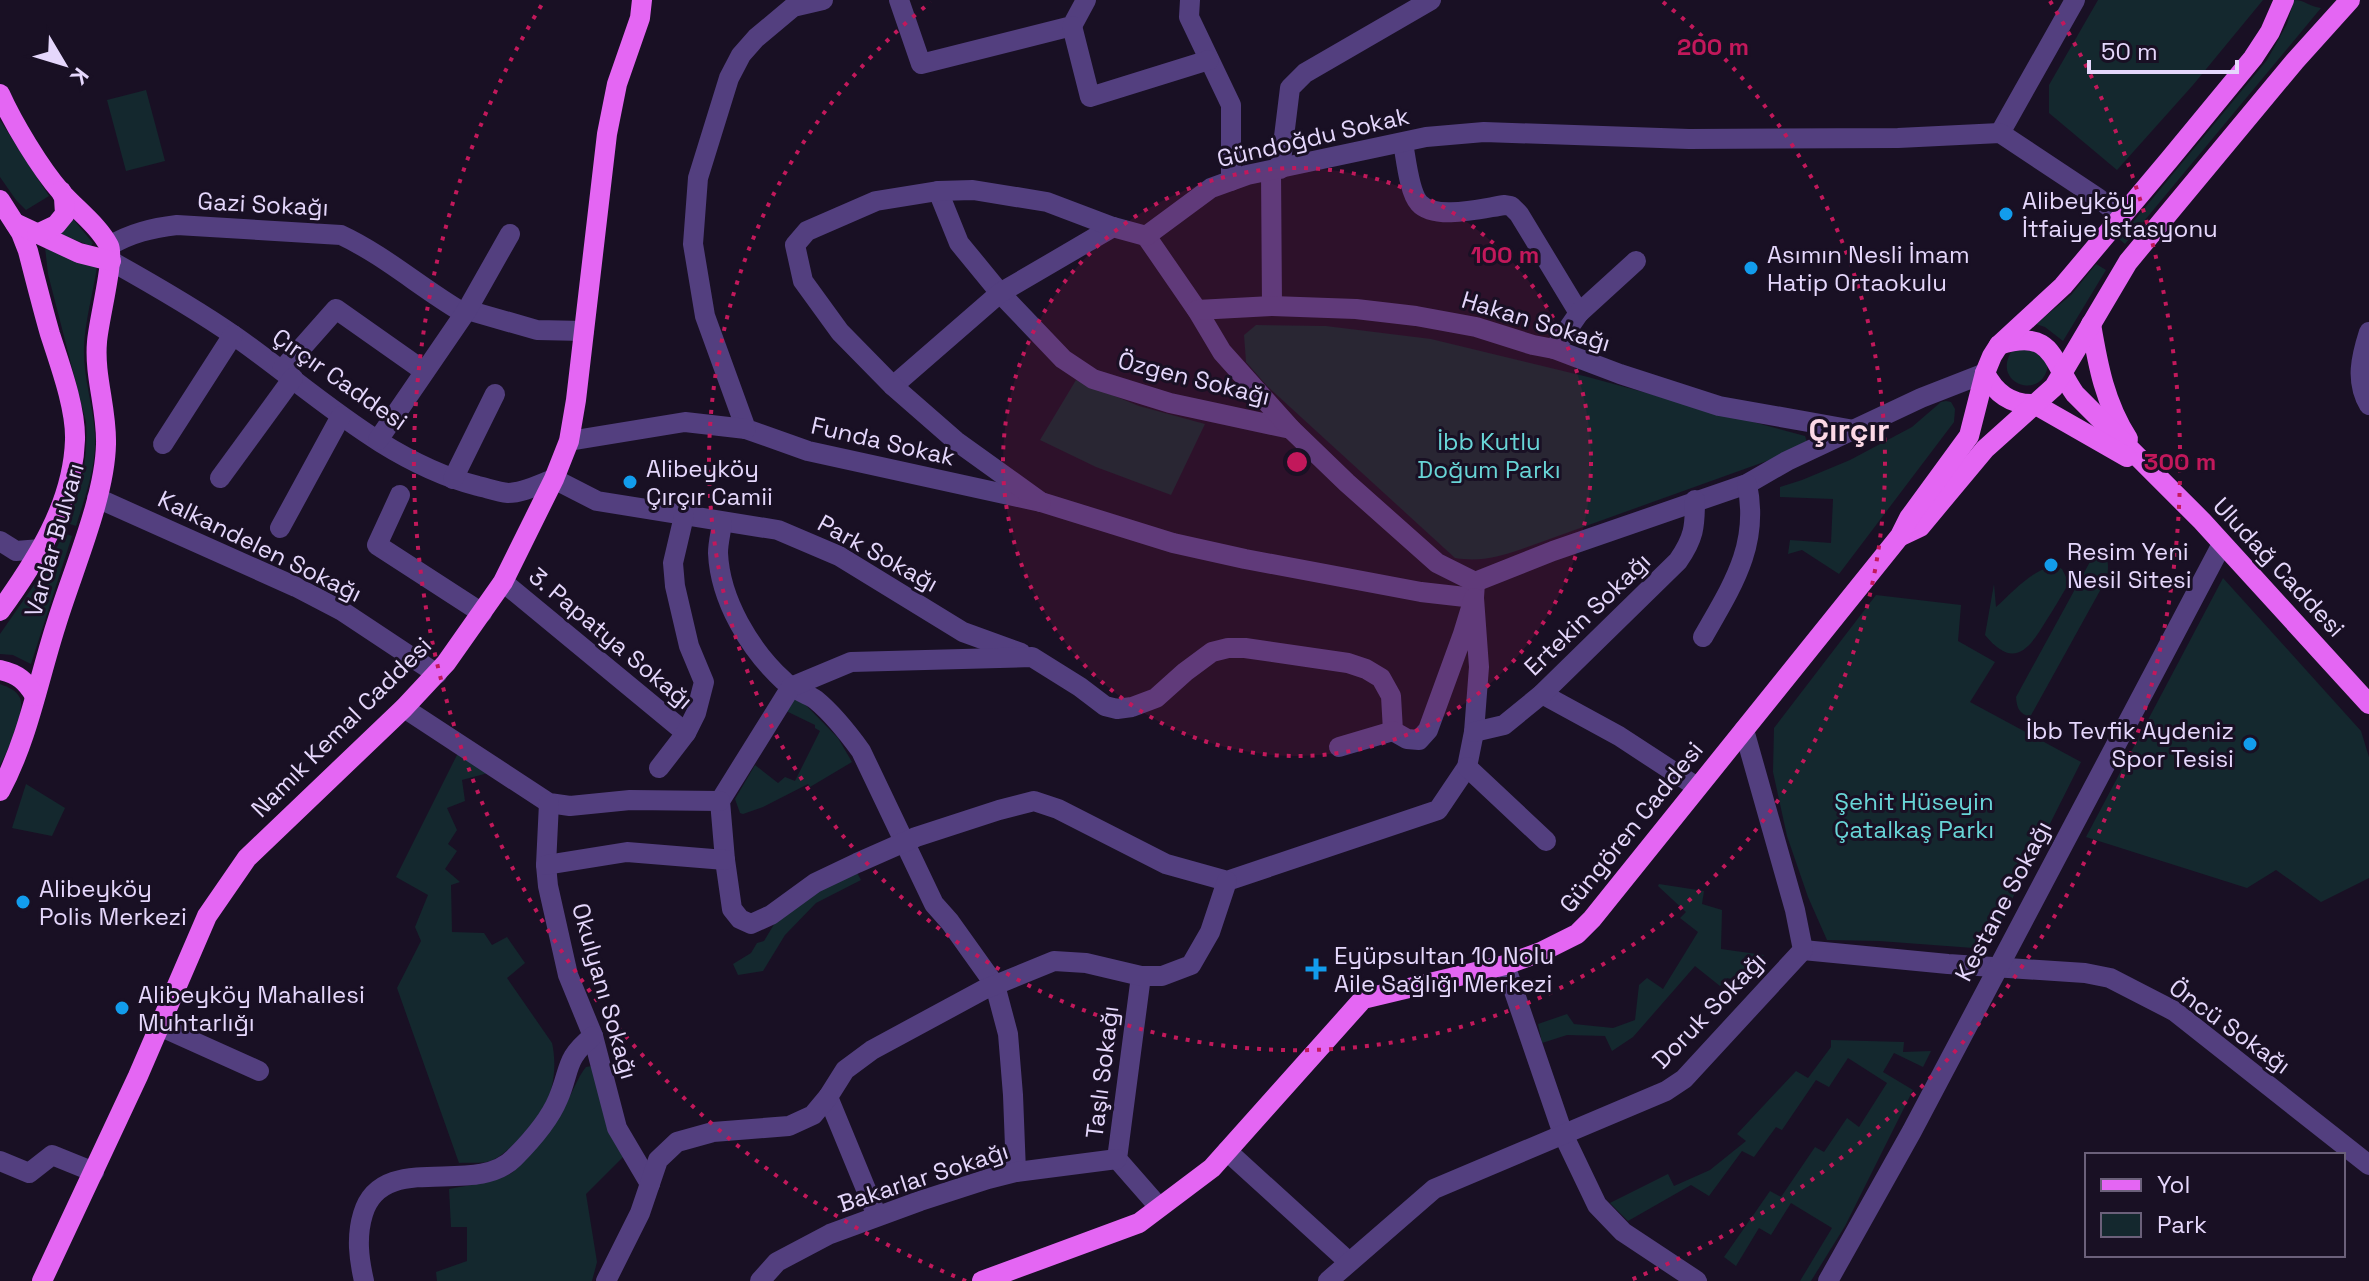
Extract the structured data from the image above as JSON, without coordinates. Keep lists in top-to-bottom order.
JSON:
{
  "streets": {
    "main road": [
      "Vardar Bulvarı",
      "Uludağ Caddesi",
      "Namık Kemal Caddesi",
      "Güngören Caddesi"
    ],
    "street": [
      "Gündoğdu Sokak",
      "Gazi Sokağı",
      "Hakan Sokağı",
      "Özgen Sokağı",
      "Çırçır Caddesi",
      "Funda Sokak",
      "Kalkandelen Sokağı",
      "Park Sokağı",
      "Ertekin Sokağı",
      "3. Papatya Sokağı",
      "Kestane Sokağı",
      "Okulyanı Sokağı",
      "Doruk Sokağı",
      "Öncü Sokağı",
      "Taşlı Sokağı",
      "Bakarlar Sokağı"
    ]
  },
  "crossings": [
    ["Gazi Sokağı", "Çırçır Caddesi"],
    ["Gazi Sokağı", "Vardar Bulvarı"],
    ["Gazi Sokağı", "Namık Kemal Caddesi"],
    ["Çırçır Caddesi", "Vardar Bulvarı"],
    ["Çırçır Caddesi", "Park Sokağı"],
    ["Çırçır Caddesi", "Namık Kemal Caddesi"],
    ["Funda Sokak", "Namık Kemal Caddesi"],
    ["Vardar Bulvarı", "Kalkandelen Sokağı"],
    ["Kalkandelen Sokağı", "Namık Kemal Caddesi"],
    ["Park Sokağı", "Namık Kemal Caddesi"],
    ["Uludağ Caddesi", "Güngören Caddesi"],
    ["Uludağ Caddesi", "Kestane Sokağı"],
    ["3. Papatya Sokağı", "Namık Kemal Caddesi"],
    ["Güngören Caddesi", "Doruk Sokağı"],
    ["Güngören Caddesi", "Taşlı Sokağı"],
    ["Kestane Sokağı", "Öncü Sokağı"],
    ["Doruk Sokağı", "Öncü Sokağı"],
    ["Taşlı Sokağı", "Bakarlar Sokağı"]
  ],
  "districts": ["Çırçır"],
  "parks": ["İbb Kutlu Doğum Parkı", "Şehit Hüseyin Çatalkaş Parkı"],
  "places": {
    "other": [
      "Alibeyköy İtfaiye İstasyonu",
      "Asımın Nesli İmam Hatip Ortaokulu",
      "Alibeyköy Çırçır Camii",
      "Resim Yeni Nesil Sitesi",
      "İbb Tevfik Aydeniz Spor Tesisi",
      "Alibeyköy Polis Merkezi",
      "Alibeyköy Mahallesi Muhtarlığı"
    ],
    "health": ["Eyüpsultan 10 Nolu Aile Sağlığı Merkezi"]
  },
  "legend": ["Yol", "Park"],
  "scale_bar": "50 m",
  "north": "bottom right",
  "rings": ["200 m", "100 m", "300 m"]
}
